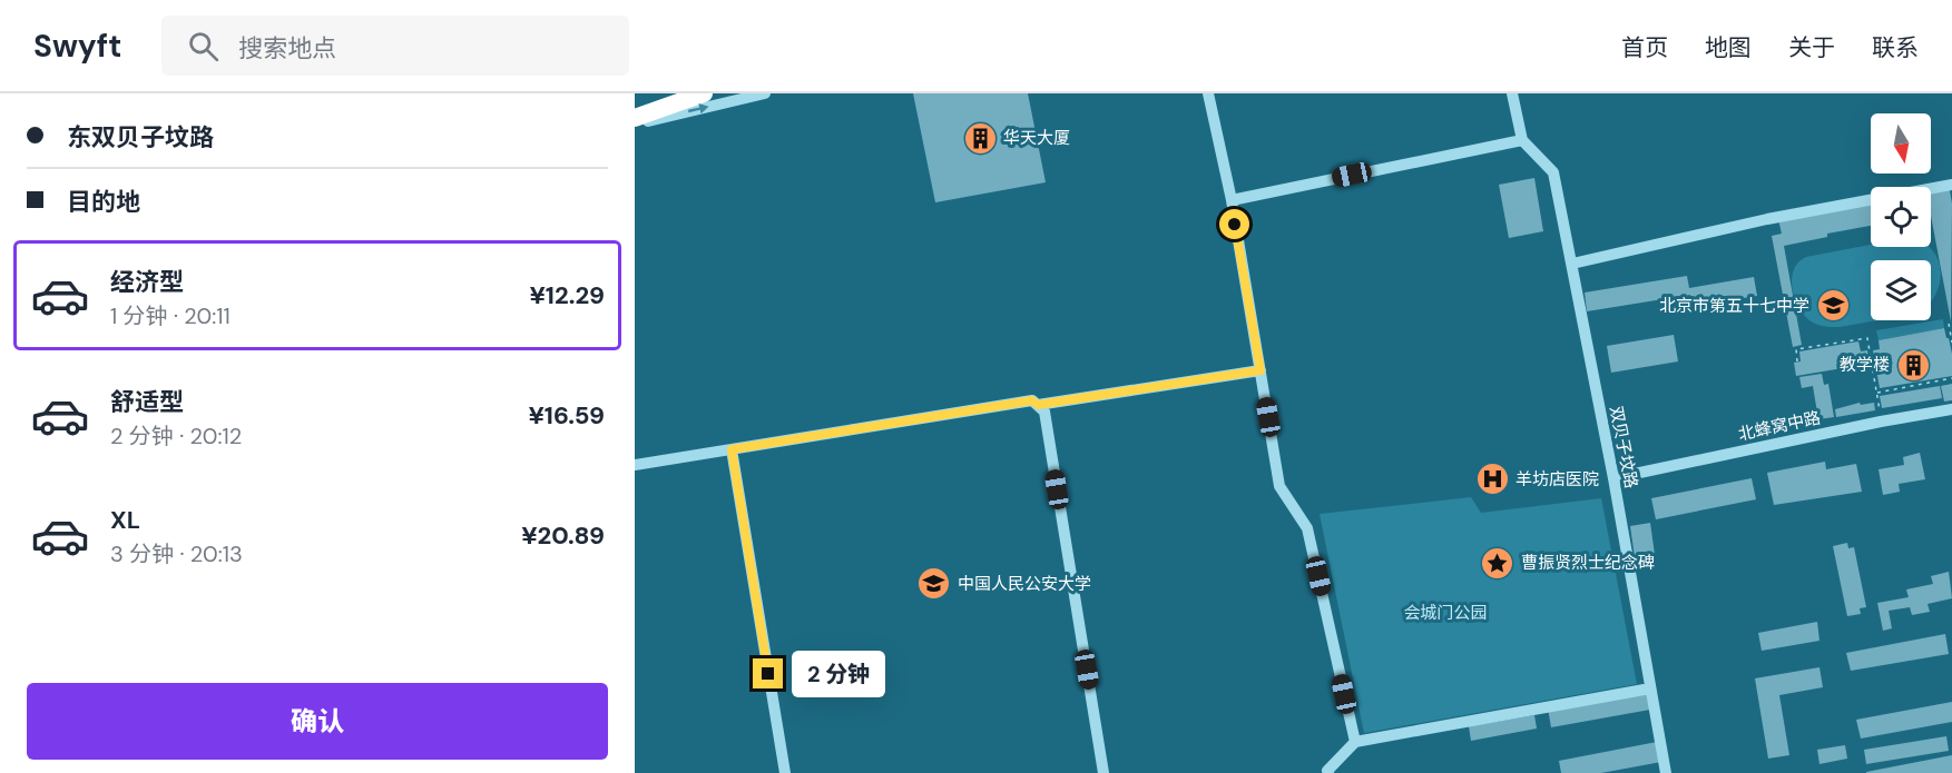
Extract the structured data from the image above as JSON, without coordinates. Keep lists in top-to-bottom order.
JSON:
{
  "streets": {
    "street": ["北蜂窝中路", "双贝子坟路"]
  },
  "crossings": [
    ["北蜂窝中路", "双贝子坟路"]
  ],
  "parks": ["会城门公园"],
  "places": {
    "building": ["华天大厦", "教学楼"],
    "school or university": ["北京市第五十七中学", "中国人民公安大学"],
    "hospital": ["羊坊店医院"],
    "place": ["曹振贤烈士纪念碑"]
  },
  "north": "bottom",
  "page": {
    "header": "Swyft",
    "search": "搜索地点",
    "nav": [
      "首页",
      "地图",
      "关于",
      "联系"
    ],
    "banner": ["东双贝子坟路", "目的地"],
    "list": [
      {
        "name": "经济型",
        "note": "1 分钟 · 20:11",
        "value": "¥12.29"
      },
      {
        "name": "舒适型",
        "note": "2 分钟 · 20:12",
        "value": "¥16.59"
      },
      {
        "name": "XL",
        "note": "3 分钟 · 20:13",
        "value": "¥20.89"
      }
    ],
    "bubble": "2 分钟",
    "buttons": "确认"
  }
}
